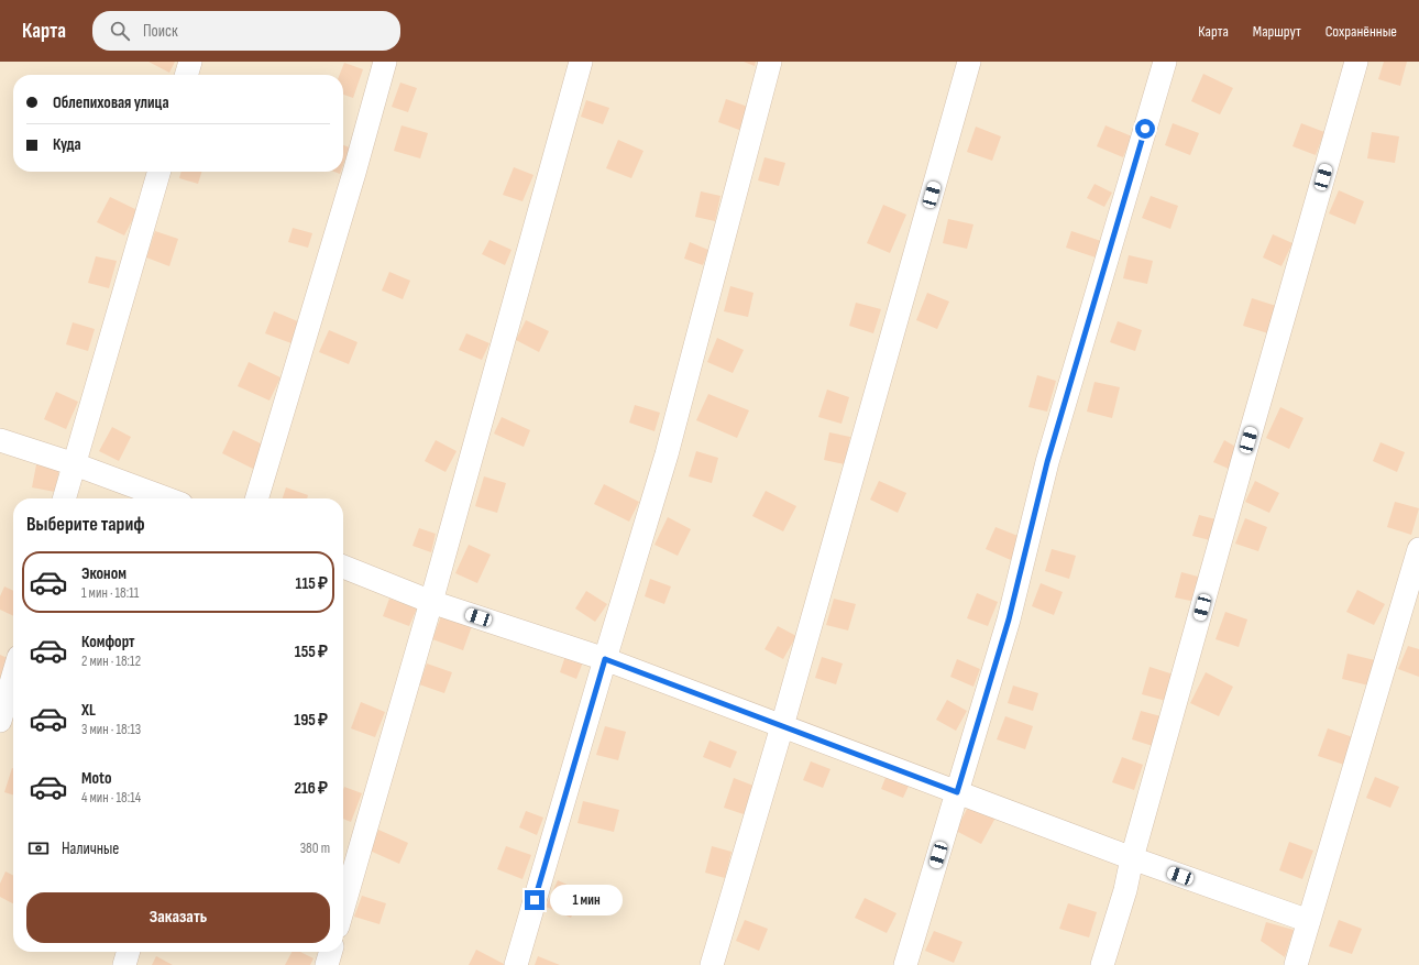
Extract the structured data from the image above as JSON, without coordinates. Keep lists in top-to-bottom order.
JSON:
{
  "page": {
    "header": "Карта",
    "search": "Поиск",
    "nav": ["Карта", "Маршрут", "Сохранённые"],
    "banner": ["Облепиховая улица", "Куда"],
    "heading": "Выберите тариф",
    "list": [
      {
        "name": "Эконом",
        "note": "1 мин · 18:11",
        "value": "115 ₽"
      },
      {
        "name": "Комфорт",
        "note": "2 мин · 18:12",
        "value": "155 ₽"
      },
      {
        "name": "XL",
        "note": "3 мин · 18:13",
        "value": "195 ₽"
      },
      {
        "name": "Moto",
        "note": "4 мин · 18:14",
        "value": "216 ₽"
      }
    ],
    "pay": ["Наличные", "380 m"],
    "buttons": "Заказать",
    "bubble": "1 мин"
  }
}
